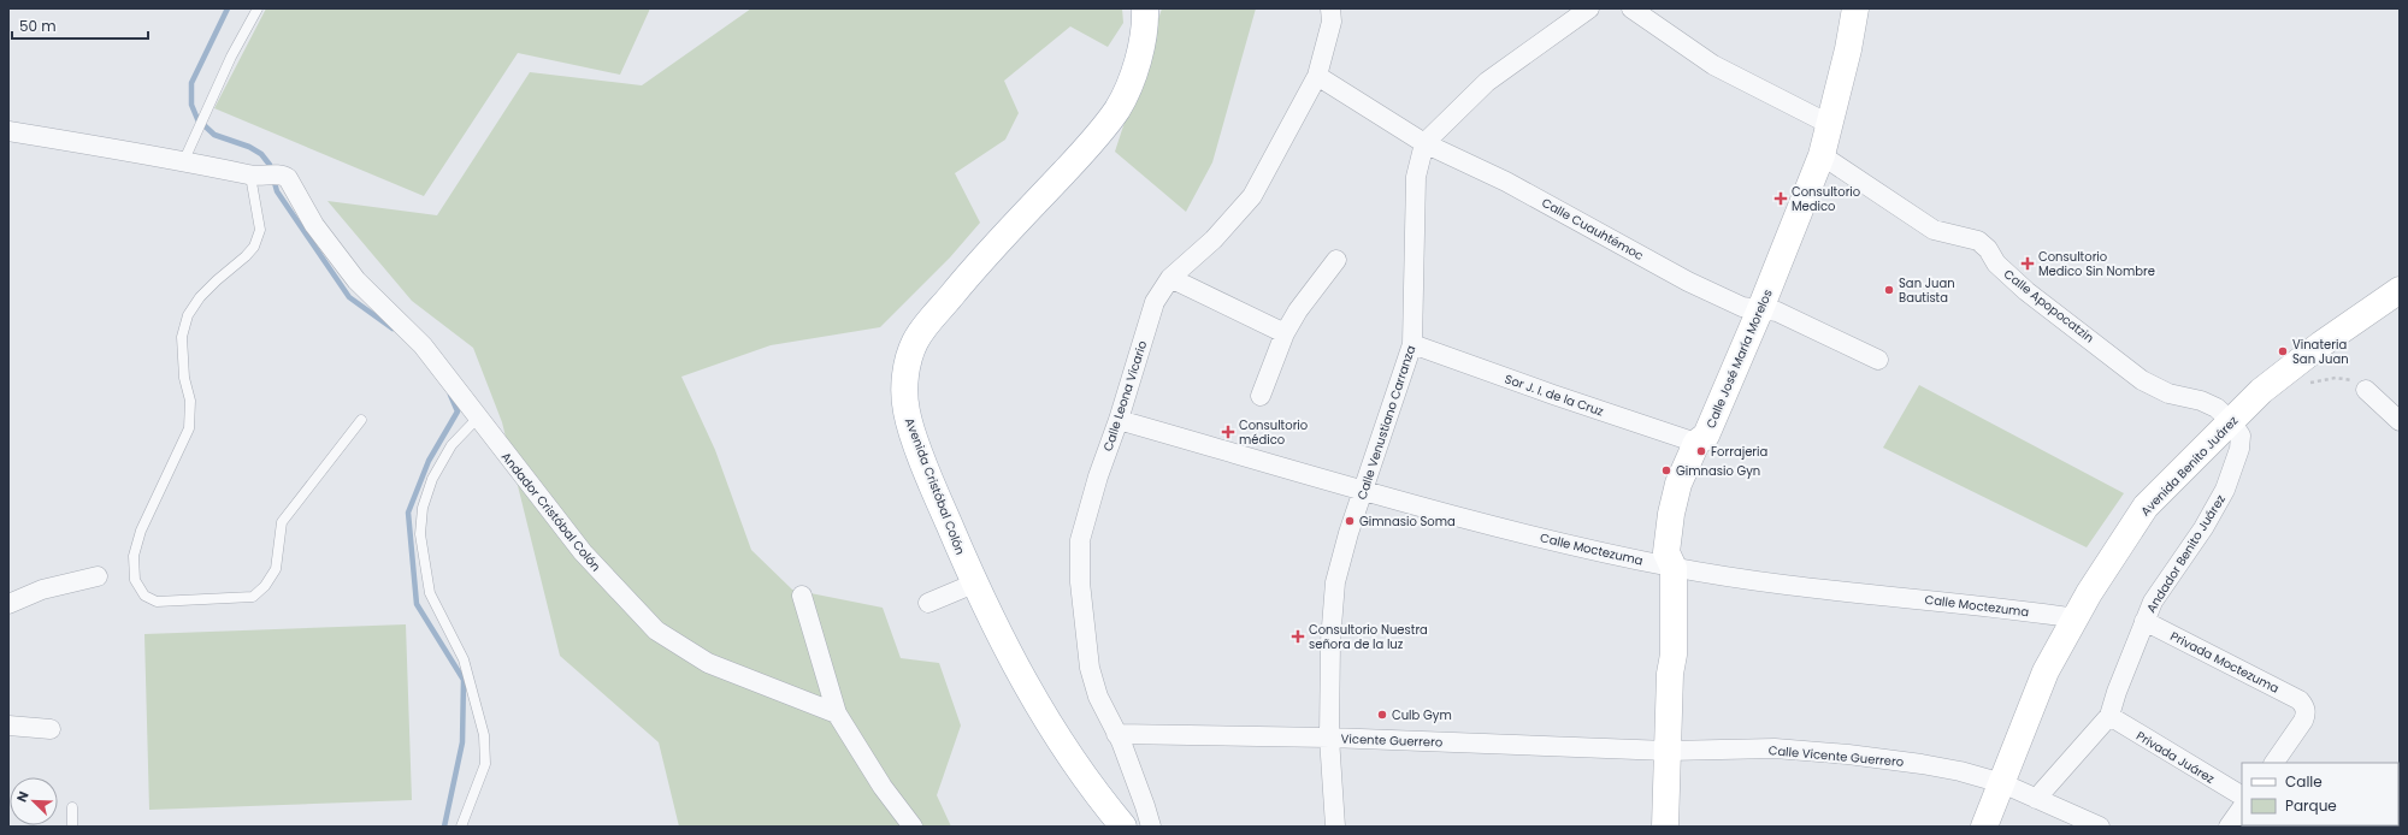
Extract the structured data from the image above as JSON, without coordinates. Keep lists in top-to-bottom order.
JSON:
{
  "streets": {
    "main road": ["Calle José María Morelos", "Avenida Benito Juárez", "Avenida Cristóbal Colón"],
    "street": [
      "Calle Cuauhtémoc",
      "Calle Apopocatzin",
      "Sor J. I. de la Cruz",
      "Calle Leona Vicario",
      "Calle Venustiano Carranza",
      "Andador Cristóbal Colón",
      "Calle Moctezuma",
      "Andador Benito Juárez",
      "Privada Moctezuma",
      "Vicente Guerrero",
      "Calle Vicente Guerrero",
      "Privada Juárez"
    ]
  },
  "crossings": [
    ["Calle Cuauhtémoc", "Calle José María Morelos"],
    ["Calle Cuauhtémoc", "Calle Leona Vicario"],
    ["Calle Cuauhtémoc", "Calle Venustiano Carranza"],
    ["Calle Apopocatzin", "Calle José María Morelos"],
    ["Calle Apopocatzin", "Avenida Benito Juárez"],
    ["Calle Apopocatzin", "Andador Benito Juárez"],
    ["Calle José María Morelos", "Sor J. I. de la Cruz"],
    ["Calle José María Morelos", "Calle Moctezuma"],
    ["Calle José María Morelos", "Vicente Guerrero"],
    ["Calle José María Morelos", "Calle Vicente Guerrero"],
    ["Sor J. I. de la Cruz", "Calle Venustiano Carranza"],
    ["Calle Leona Vicario", "Calle Moctezuma"],
    ["Calle Leona Vicario", "Vicente Guerrero"],
    ["Calle Venustiano Carranza", "Calle Moctezuma"],
    ["Calle Venustiano Carranza", "Vicente Guerrero"],
    ["Avenida Benito Juárez", "Calle Moctezuma"],
    ["Avenida Benito Juárez", "Andador Benito Juárez"],
    ["Avenida Benito Juárez", "Calle Vicente Guerrero"],
    ["Andador Benito Juárez", "Privada Moctezuma"],
    ["Andador Benito Juárez", "Calle Vicente Guerrero"],
    ["Andador Benito Juárez", "Privada Juárez"],
    ["Vicente Guerrero", "Calle Vicente Guerrero"]
  ],
  "places": {
    "health": [
      "Consultorio Medico",
      "Consultorio Medico Sin Nombre",
      "Consultorio médico",
      "Consultorio Nuestra señora de la luz"
    ],
    "other": [
      "San Juan Bautista",
      "Vinateria San Juan",
      "Forrajeria",
      "Gimnasio Gyn",
      "Gimnasio Soma",
      "Culb Gym"
    ]
  },
  "legend": ["Calle", "Parque"],
  "scale_bar": "50 m",
  "north": "top left"
}
